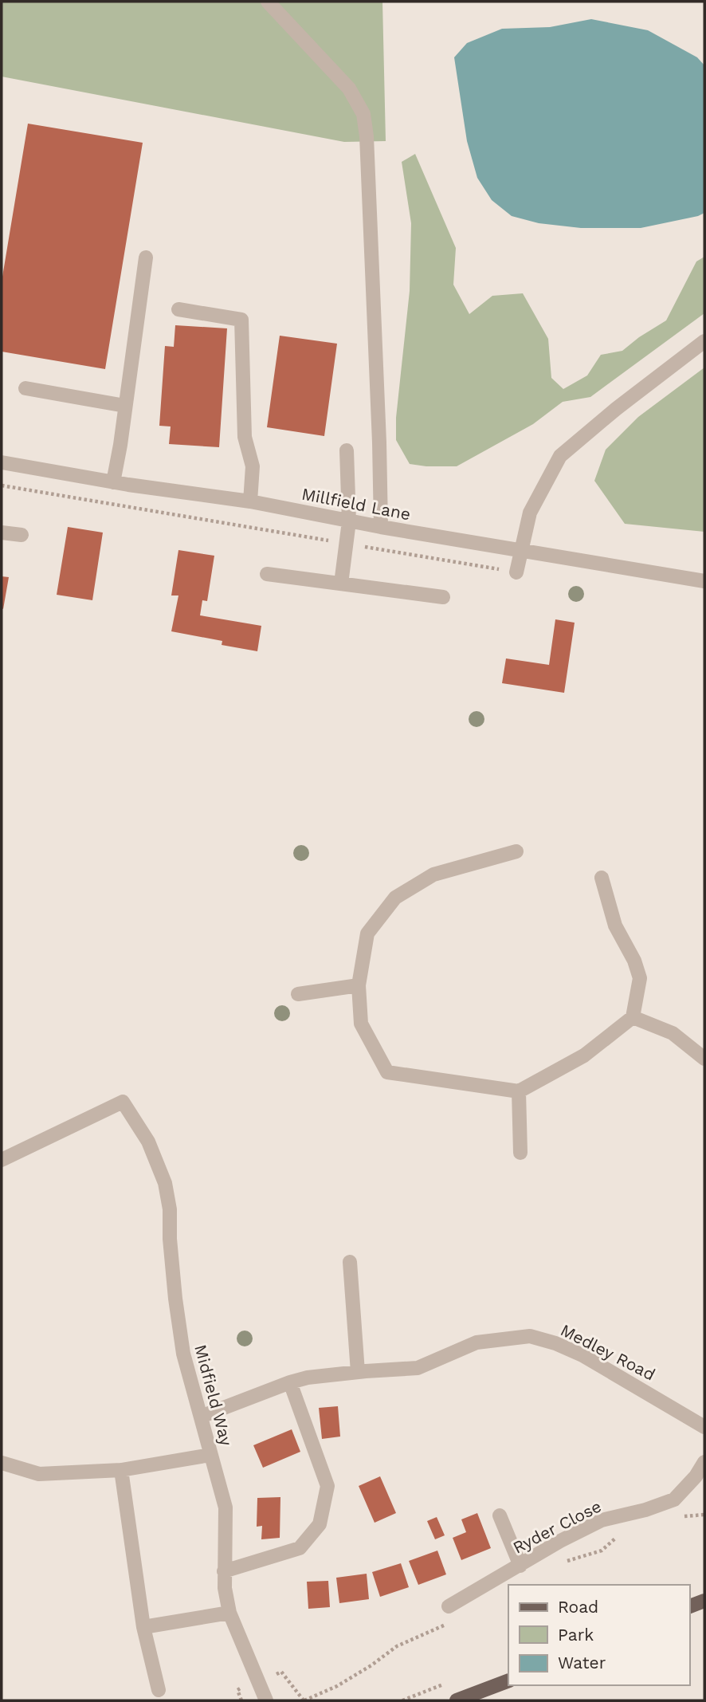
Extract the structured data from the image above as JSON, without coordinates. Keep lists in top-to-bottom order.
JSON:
{
  "streets": {
    "street": [
      "Millfield Lane",
      "Medley Road",
      "Midfield Way",
      "Ryder Close"
    ]
  },
  "crossings": [
    ["Medley Road", "Midfield Way"]
  ],
  "legend": ["Road", "Park", "Water"]
}
